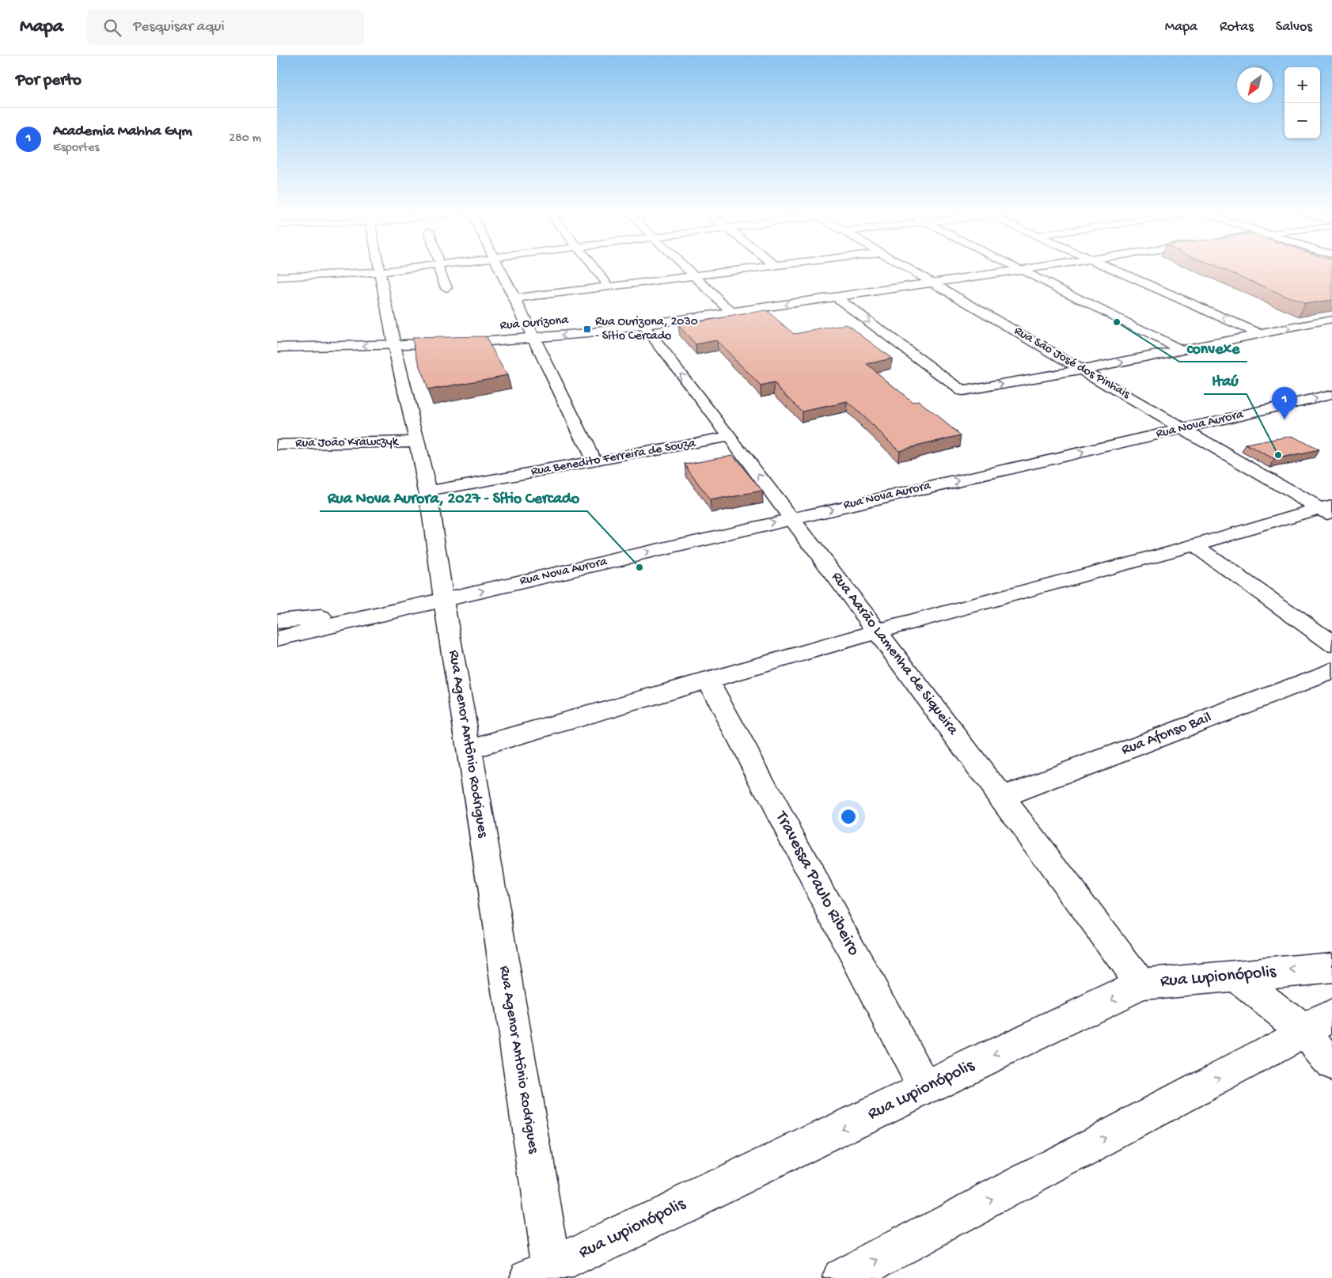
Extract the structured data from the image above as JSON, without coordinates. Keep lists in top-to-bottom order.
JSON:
{
  "streets": {
    "street": [
      "Rua Ourizona",
      "Rua São José dos Pinhais",
      "Rua Nova Aurora",
      "Rua João Krawczyk",
      "Rua Benedito Ferreira de Souza",
      "Rua Aarão Lamenha de Siqueira",
      "Rua Afonso Bail",
      "Rua Agenor Antônio Rodrigues",
      "Travessa Paulo Ribeiro",
      "Rua Lupionópolis"
    ]
  },
  "crossings": [
    ["Rua Ourizona", "Rua São José dos Pinhais"],
    ["Rua Ourizona", "Rua Aarão Lamenha de Siqueira"],
    ["Rua Ourizona", "Rua Agenor Antônio Rodrigues"],
    ["Rua São José dos Pinhais", "Rua Nova Aurora"],
    ["Rua Nova Aurora", "Rua Aarão Lamenha de Siqueira"],
    ["Rua Nova Aurora", "Rua Agenor Antônio Rodrigues"],
    ["Rua João Krawczyk", "Rua Agenor Antônio Rodrigues"],
    ["Rua Benedito Ferreira de Souza", "Rua Aarão Lamenha de Siqueira"],
    ["Rua Benedito Ferreira de Souza", "Rua Agenor Antônio Rodrigues"],
    ["Rua Aarão Lamenha de Siqueira", "Rua Afonso Bail"],
    ["Rua Aarão Lamenha de Siqueira", "Rua Lupionópolis"],
    ["Rua Agenor Antônio Rodrigues", "Rua Lupionópolis"],
    ["Travessa Paulo Ribeiro", "Rua Lupionópolis"]
  ],
  "places": {
    "other": ["convexe", "Itaú", "Rua Nova Aurora, 2027 - Sítio Cercado"],
    "transit": ["Rua Ourizona, 2030 - Sítio Cercado"]
  },
  "north": "bottom left",
  "page": {
    "header": "Mapa",
    "search": "Pesquisar aqui",
    "nav": ["Mapa", "Rotas", "Salvos"],
    "heading": "Por perto",
    "map_buttons": ["+", "−"],
    "list": [
      {
        "mark": "1",
        "name": "Academia Mahha Gym",
        "note": "Esportes",
        "value": "280 m"
      }
    ],
    "pins": "1"
  }
}
